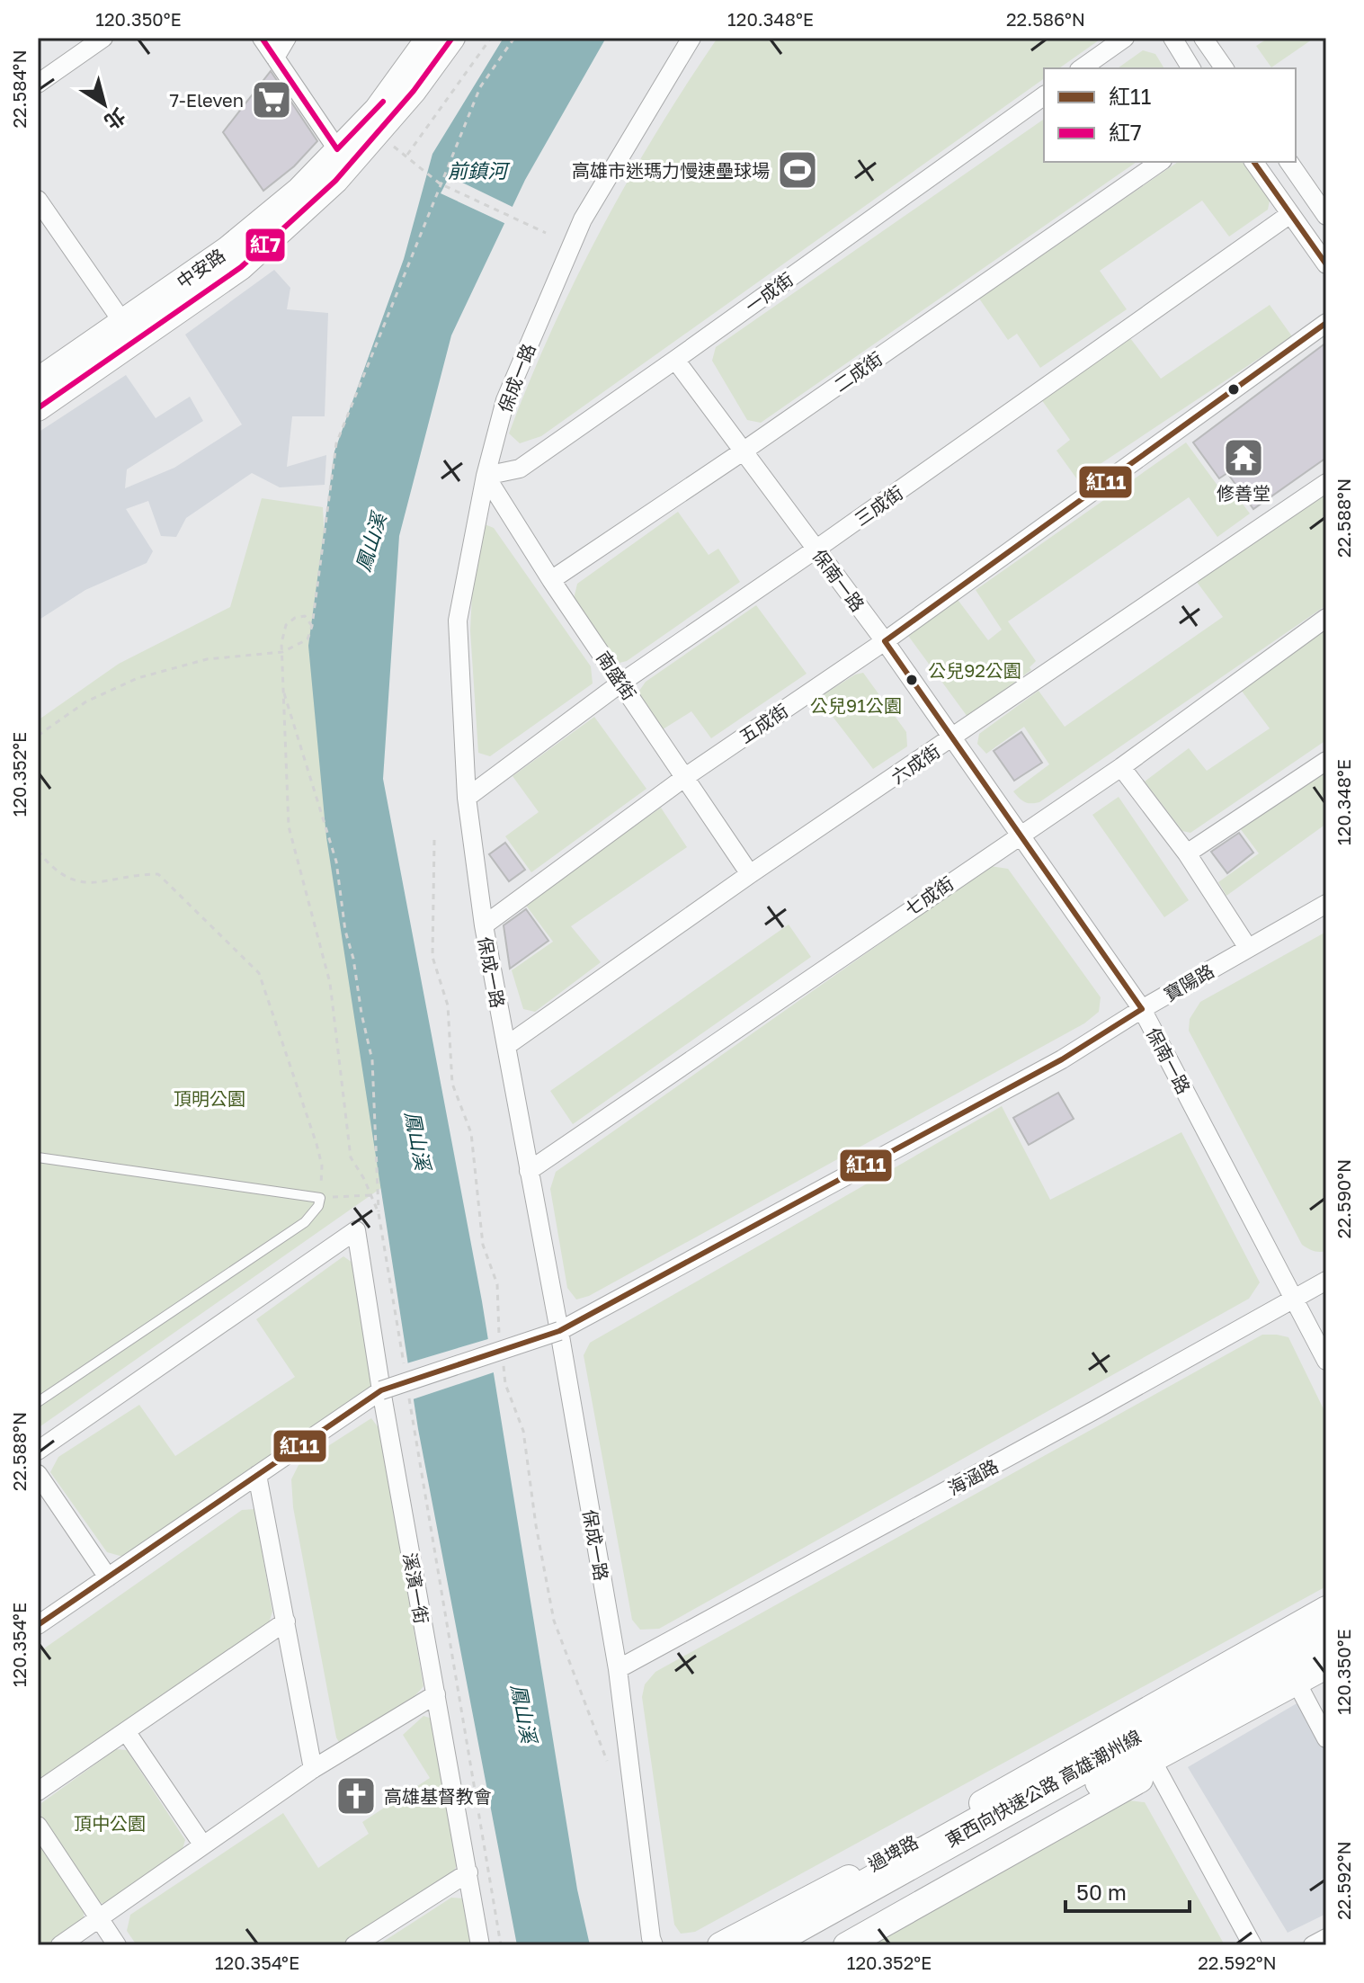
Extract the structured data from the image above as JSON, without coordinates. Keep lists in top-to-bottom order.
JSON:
{
  "streets": {
    "highway": ["東西向快速公路 高雄潮州線"],
    "main road": ["中安路", "過埤路"],
    "street": [
      "一成街",
      "二成街",
      "保成一路",
      "三成街",
      "保南一路",
      "南盛街",
      "五成街",
      "六成街",
      "七成街",
      "寶陽路",
      "海涵路",
      "溪濱一街"
    ]
  },
  "crossings": [
    ["一成街", "保成一路"],
    ["一成街", "保南一路"],
    ["一成街", "南盛街"],
    ["二成街", "保南一路"],
    ["二成街", "南盛街"],
    ["保成一路", "三成街"],
    ["保成一路", "南盛街"],
    ["保成一路", "五成街"],
    ["保成一路", "六成街"],
    ["保成一路", "七成街"],
    ["保成一路", "寶陽路"],
    ["保成一路", "海涵路"],
    ["三成街", "保南一路"],
    ["三成街", "南盛街"],
    ["保南一路", "五成街"],
    ["保南一路", "六成街"],
    ["保南一路", "七成街"],
    ["保南一路", "寶陽路"],
    ["保南一路", "海涵路"],
    ["南盛街", "五成街"],
    ["南盛街", "六成街"],
    ["寶陽路", "溪濱一街"]
  ],
  "water": ["前鎮河", "鳳山溪"],
  "parks": [
    "公兒92公園",
    "公兒91公園",
    "頂明公園",
    "頂中公園"
  ],
  "places": {
    "supermarket": ["7-Eleven"],
    "sports": ["高雄市迷瑪力慢速壘球場"],
    "temple": ["修善堂"],
    "church": ["高雄基督教會"]
  },
  "lines": ["transit line 紅7", "transit line 紅11"],
  "legend": ["紅11", "紅7"],
  "scale_bar": "50 m",
  "north": "bottom right",
  "coordinates": [
    "120.350°E",
    "120.348°E",
    "22.586°N",
    "22.584°N",
    "22.588°N",
    "120.352°E",
    "22.590°N",
    "120.354°E",
    "22.592°N"
  ]
}
